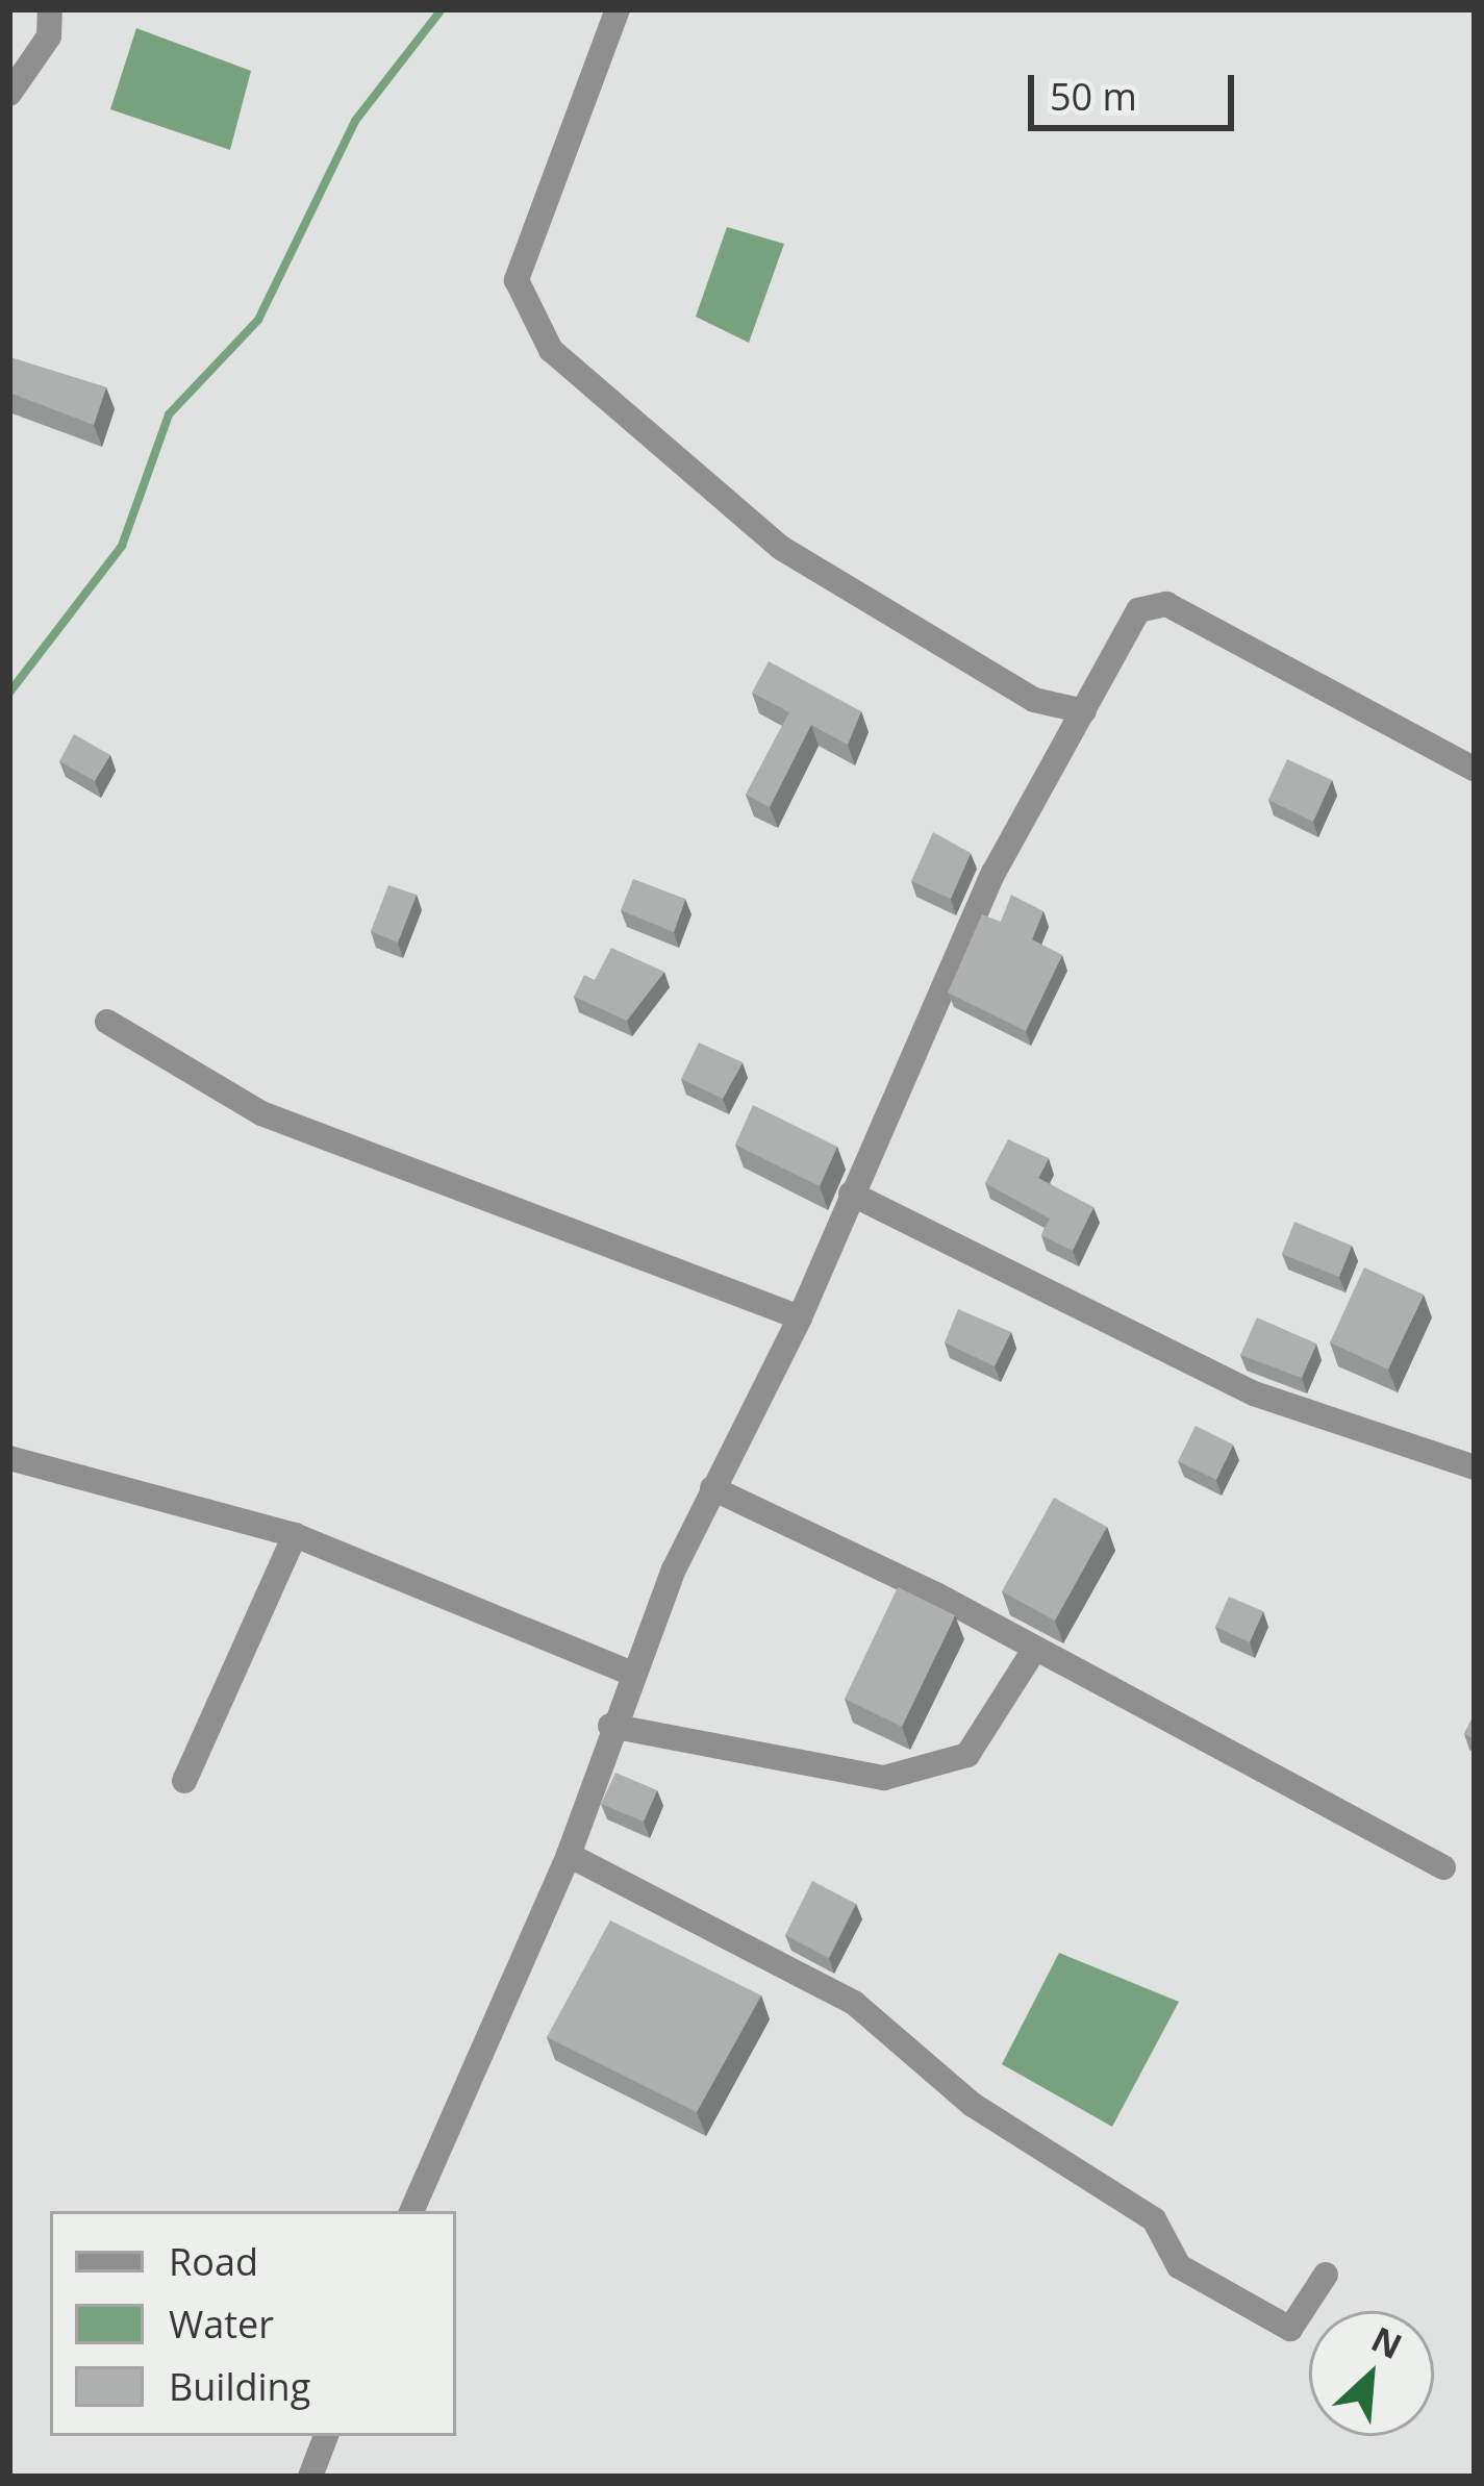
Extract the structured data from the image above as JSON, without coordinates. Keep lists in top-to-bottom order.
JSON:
{
  "legend": ["Road", "Water", "Building"],
  "scale_bar": "50 m",
  "north": "top right"
}
